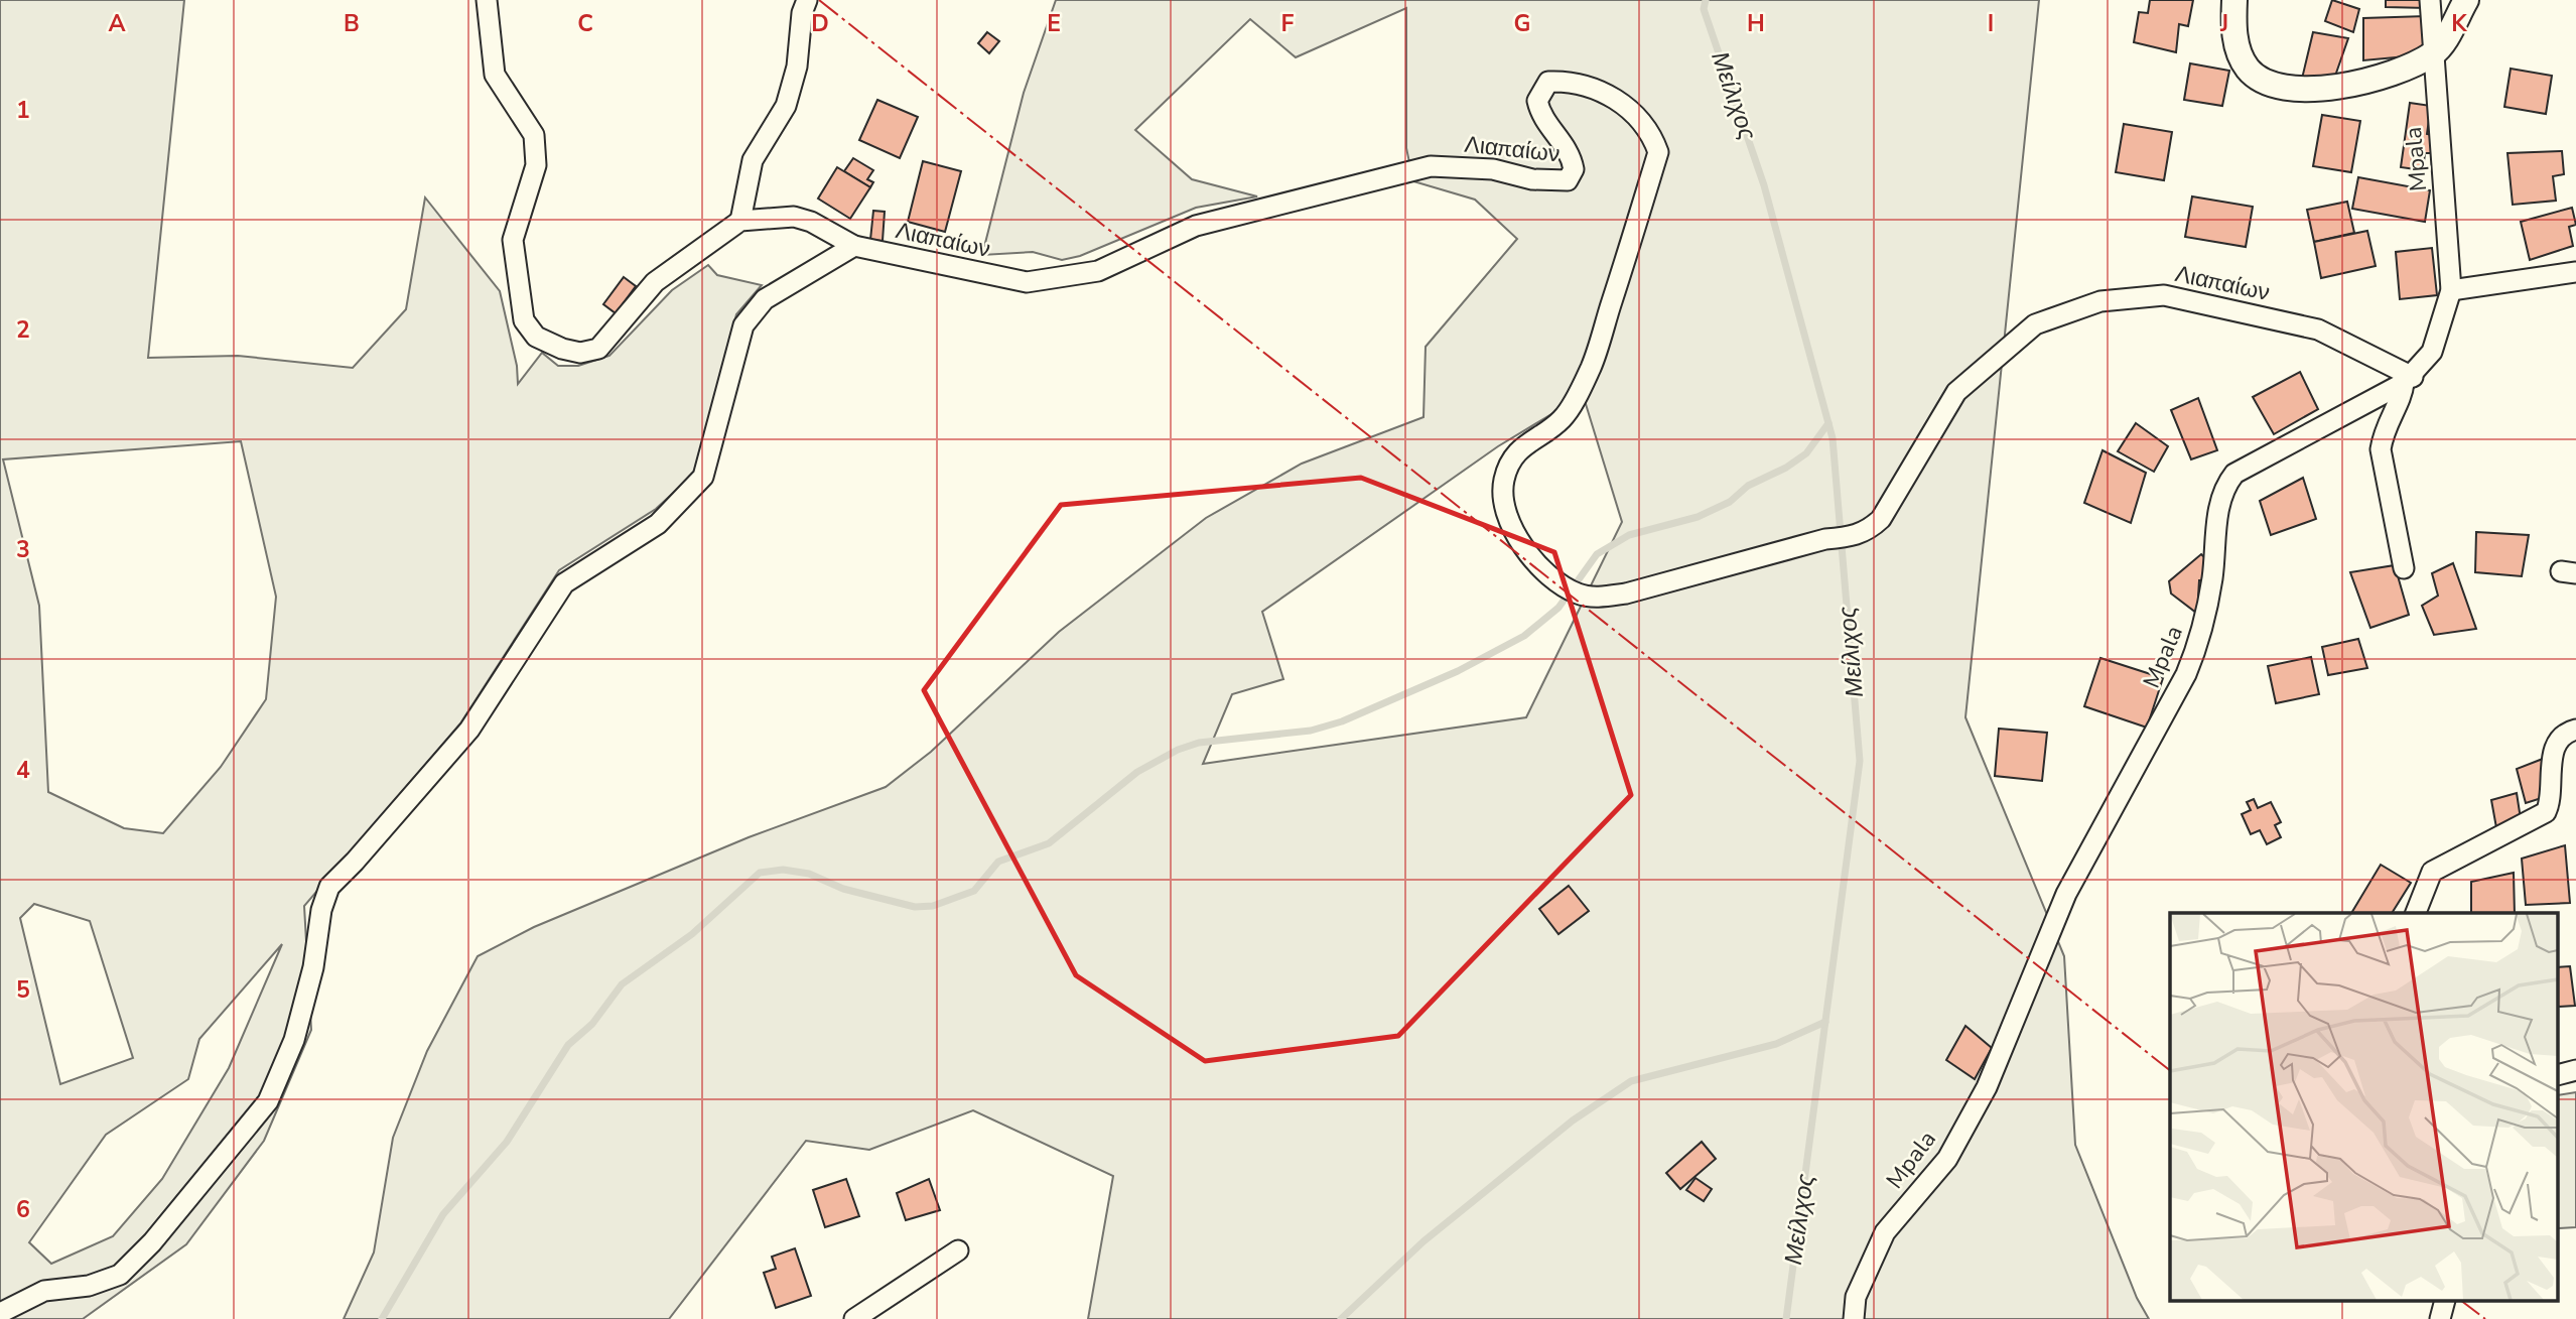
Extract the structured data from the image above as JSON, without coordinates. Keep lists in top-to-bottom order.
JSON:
{
  "streets": {
    "street": ["Λιαπαίων", "Mpala"]
  },
  "crossings": [
    ["Λιαπαίων", "Mpala"]
  ],
  "water": ["Μείλιχος"],
  "grid": {
    "columns": [
      "A",
      "B",
      "C",
      "D",
      "E",
      "F",
      "G",
      "H",
      "I",
      "J",
      "K"
    ],
    "rows": [
      "1",
      "2",
      "3",
      "4",
      "5",
      "6"
    ]
  }
}
